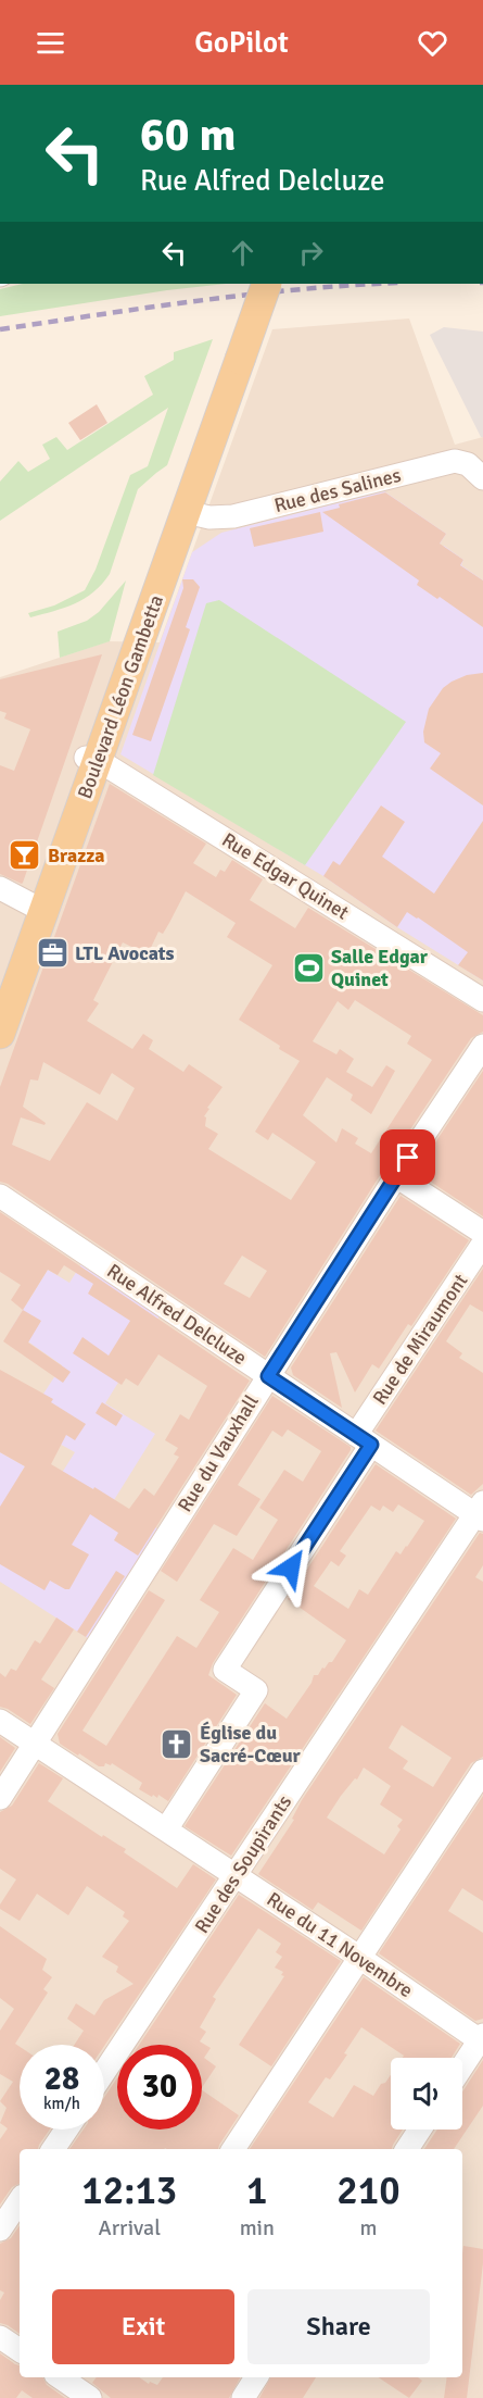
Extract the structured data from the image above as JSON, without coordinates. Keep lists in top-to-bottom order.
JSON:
{
  "streets": {
    "main road": ["Boulevard Léon Gambetta"],
    "street": [
      "Rue des Salines",
      "Rue Edgar Quinet",
      "Rue Alfred Delcluze",
      "Rue de Miraumont",
      "Rue du Vauxhall",
      "Rue des Soupirants",
      "Rue du 11 Novembre"
    ]
  },
  "crossings": [
    ["Rue des Salines", "Boulevard Léon Gambetta"],
    ["Boulevard Léon Gambetta", "Rue Edgar Quinet"],
    ["Rue Alfred Delcluze", "Rue de Miraumont"],
    ["Rue Alfred Delcluze", "Rue du Vauxhall"],
    ["Rue Alfred Delcluze", "Rue des Soupirants"],
    ["Rue de Miraumont", "Rue du 11 Novembre"],
    ["Rue du Vauxhall", "Rue du 11 Novembre"],
    ["Rue des Soupirants", "Rue du 11 Novembre"]
  ],
  "places": {
    "bar": ["Brazza"],
    "office": ["LTL Avocats"],
    "sports": ["Salle Edgar Quinet"],
    "church": ["Église du Sacré-Cœur"]
  },
  "page": {
    "header": "GoPilot",
    "turn": ["60 m", "Rue Alfred Delcluze"],
    "speed": "28 km/h",
    "limit": "30",
    "eta": [
      "12:13",
      "Arrival",
      "1",
      "min",
      "210",
      "m"
    ],
    "buttons": ["Exit", "Share"]
  }
}
